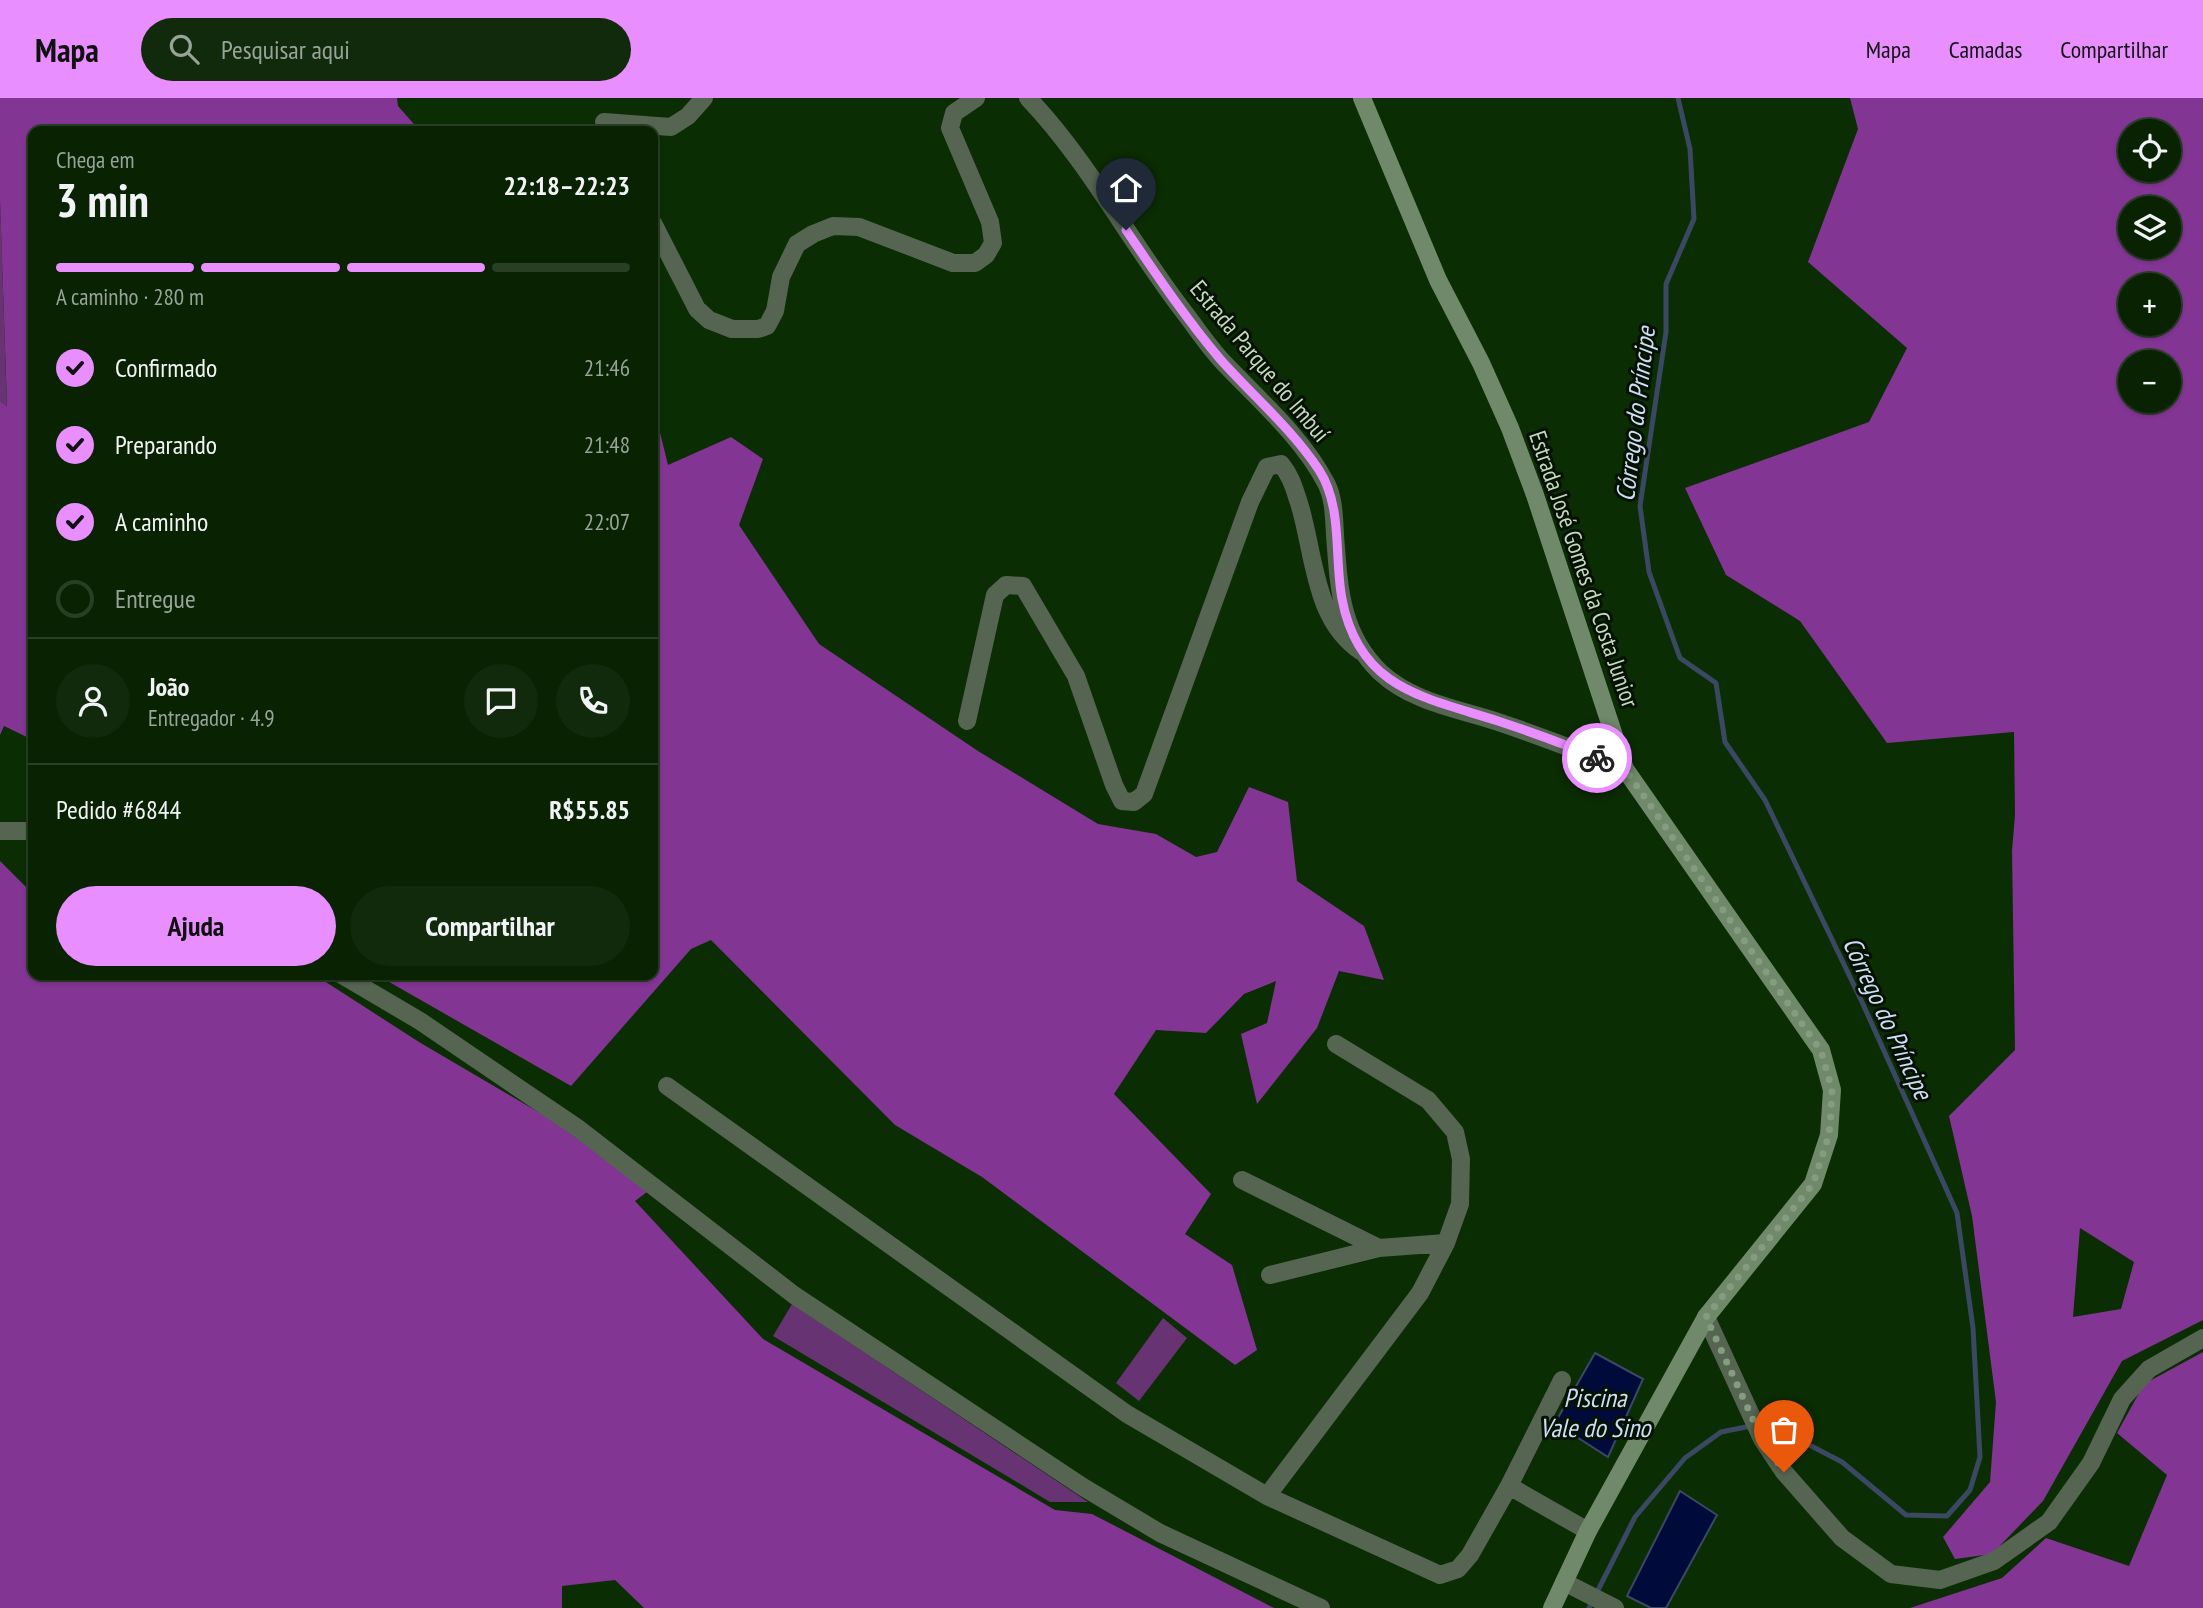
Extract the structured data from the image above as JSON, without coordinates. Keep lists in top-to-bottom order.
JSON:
{
  "streets": {
    "street": ["Estrada Parque do Imbuí", "Estrada José Gomes da Costa Junior"]
  },
  "crossings": [
    ["Estrada Parque do Imbuí", "Estrada José Gomes da Costa Junior"]
  ],
  "water": ["Córrego do Príncipe", "Piscina Vale do Sino"],
  "page": {
    "header": "Mapa",
    "search": "Pesquisar aqui",
    "nav": ["Mapa", "Camadas", "Compartilhar"],
    "map_buttons": ["+", "−"],
    "heading": ["3 min", "Chega em", "22:18–22:23"],
    "panel": [
      "João",
      "Entregador · 4.9",
      "Pedido #6844",
      "R$55.85"
    ],
    "bar": "A caminho · 280 m",
    "list": [
      ["Confirmado", "21:46"],
      ["Preparando", "21:48"],
      ["A caminho", "22:07"],
      "Entregue"
    ],
    "buttons": ["Ajuda", "Compartilhar"]
  }
}
